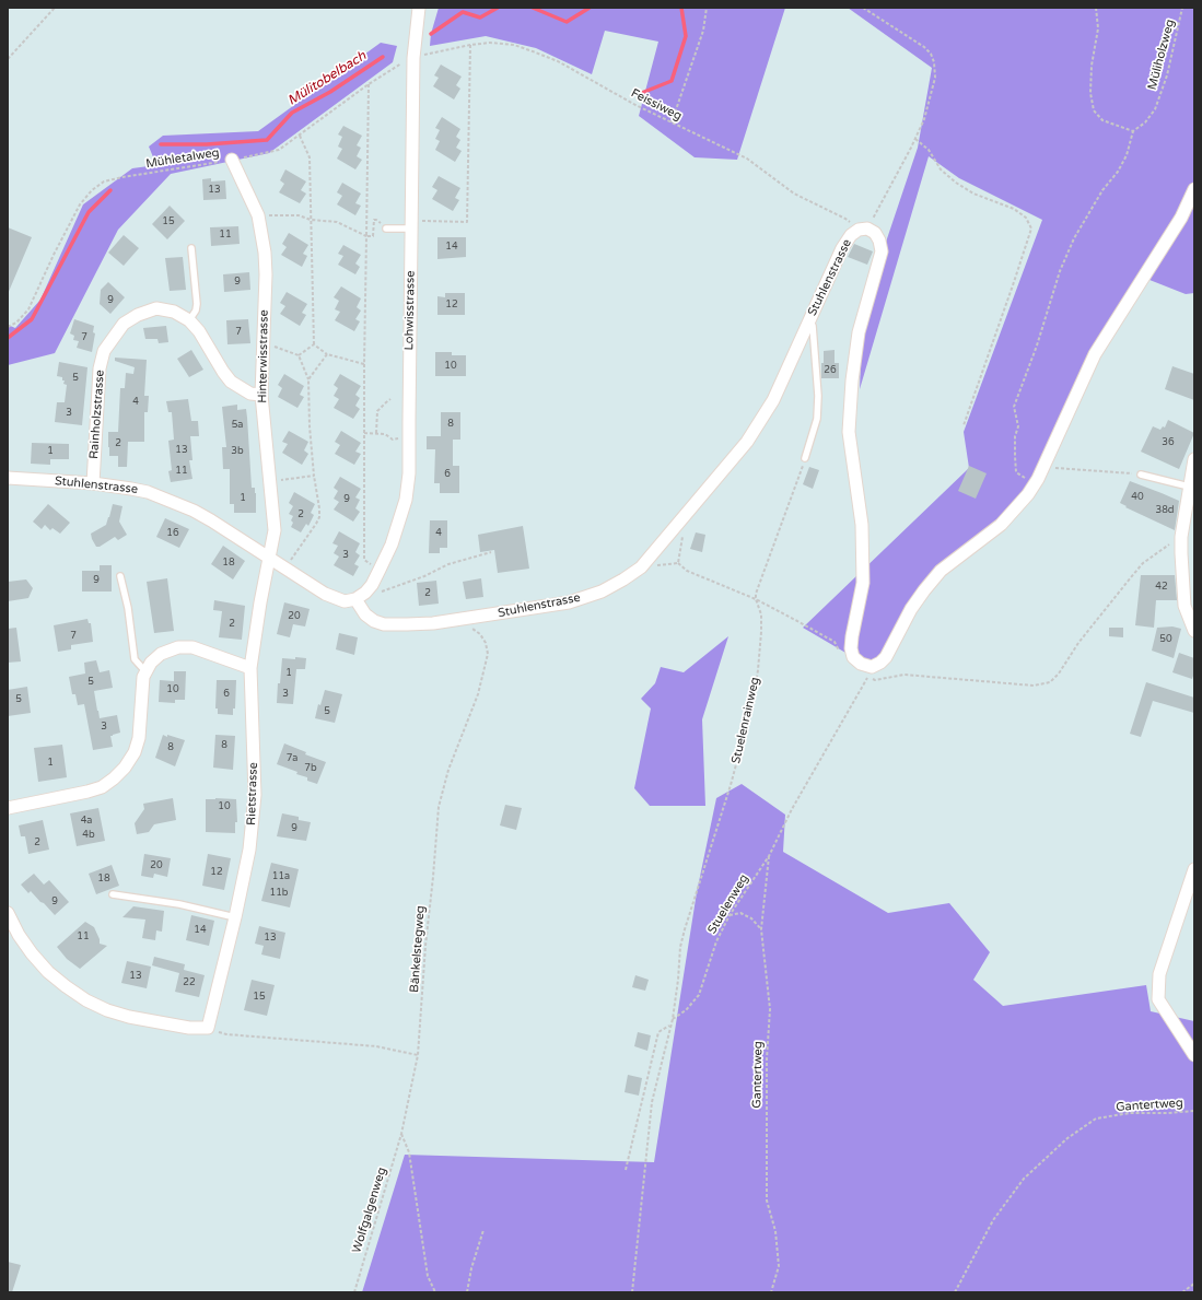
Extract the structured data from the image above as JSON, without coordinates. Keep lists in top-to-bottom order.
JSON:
{
  "streets": {
    "street": [
      "Stuhlenstrasse",
      "Lohwisstrasse",
      "Hinterwisstrasse",
      "Rainholzstrasse",
      "Rietstrasse"
    ],
    "path": [
      "Müliholzweg",
      "Feissiweg",
      "Mühletalweg",
      "Stuelenrainweg",
      "Stuelenweg",
      "Bänkelstegweg",
      "Gantertweg",
      "Wolfgalgenweg"
    ]
  },
  "crossings": [
    ["Feissiweg", "Stuhlenstrasse"],
    ["Mühletalweg", "Lohwisstrasse"],
    ["Mühletalweg", "Hinterwisstrasse"],
    ["Stuhlenstrasse", "Lohwisstrasse"],
    ["Stuhlenstrasse", "Hinterwisstrasse"],
    ["Stuhlenstrasse", "Rainholzstrasse"],
    ["Stuhlenstrasse", "Rietstrasse"],
    ["Stuhlenstrasse", "Bänkelstegweg"],
    ["Hinterwisstrasse", "Rainholzstrasse"],
    ["Hinterwisstrasse", "Rietstrasse"],
    ["Stuelenrainweg", "Stuelenweg"],
    ["Stuelenweg", "Gantertweg"],
    ["Bänkelstegweg", "Wolfgalgenweg"]
  ],
  "water": ["Mülitobelbach"],
  "house_numbers": [
    "13",
    "15",
    "11",
    "14",
    "9",
    "9",
    "12",
    "7",
    "7",
    "10",
    "26",
    "5",
    "4",
    "3",
    "8",
    "5a",
    "36",
    "2",
    "13",
    "1",
    "3b",
    "11",
    "6",
    "40",
    "1",
    "9",
    "38d",
    "2",
    "16",
    "4",
    "3",
    "18",
    "9",
    "42",
    "2",
    "20",
    "2",
    "7",
    "50",
    "1",
    "5",
    "10",
    "6",
    "3",
    "5",
    "5",
    "3",
    "8",
    "8",
    "7a",
    "1",
    "7b",
    "10",
    "4a",
    "9",
    "4b",
    "2",
    "20",
    "12",
    "11a",
    "18",
    "11b",
    "9",
    "14",
    "11",
    "13",
    "13",
    "22",
    "15"
  ]
}
